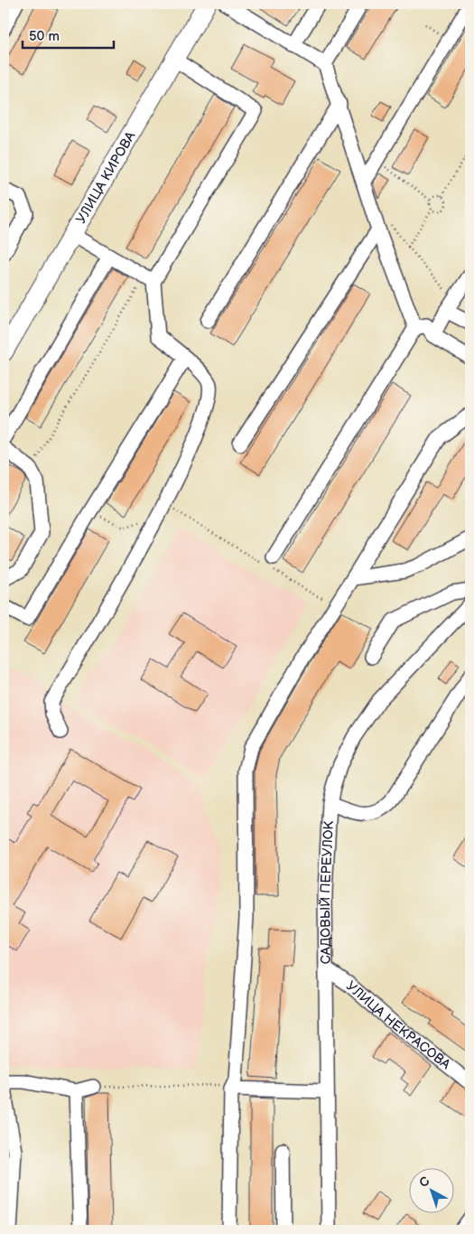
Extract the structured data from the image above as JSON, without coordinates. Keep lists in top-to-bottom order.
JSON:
{
  "streets": {
    "main road": ["УЛИЦА КИРОВА"],
    "street": ["САДОВЫЙ ПЕРЕУЛОК", "УЛИЦА НЕКРАСОВА"]
  },
  "crossings": [
    ["САДОВЫЙ ПЕРЕУЛОК", "УЛИЦА НЕКРАСОВА"]
  ],
  "scale_bar": "50 m",
  "north": "top left"
}
